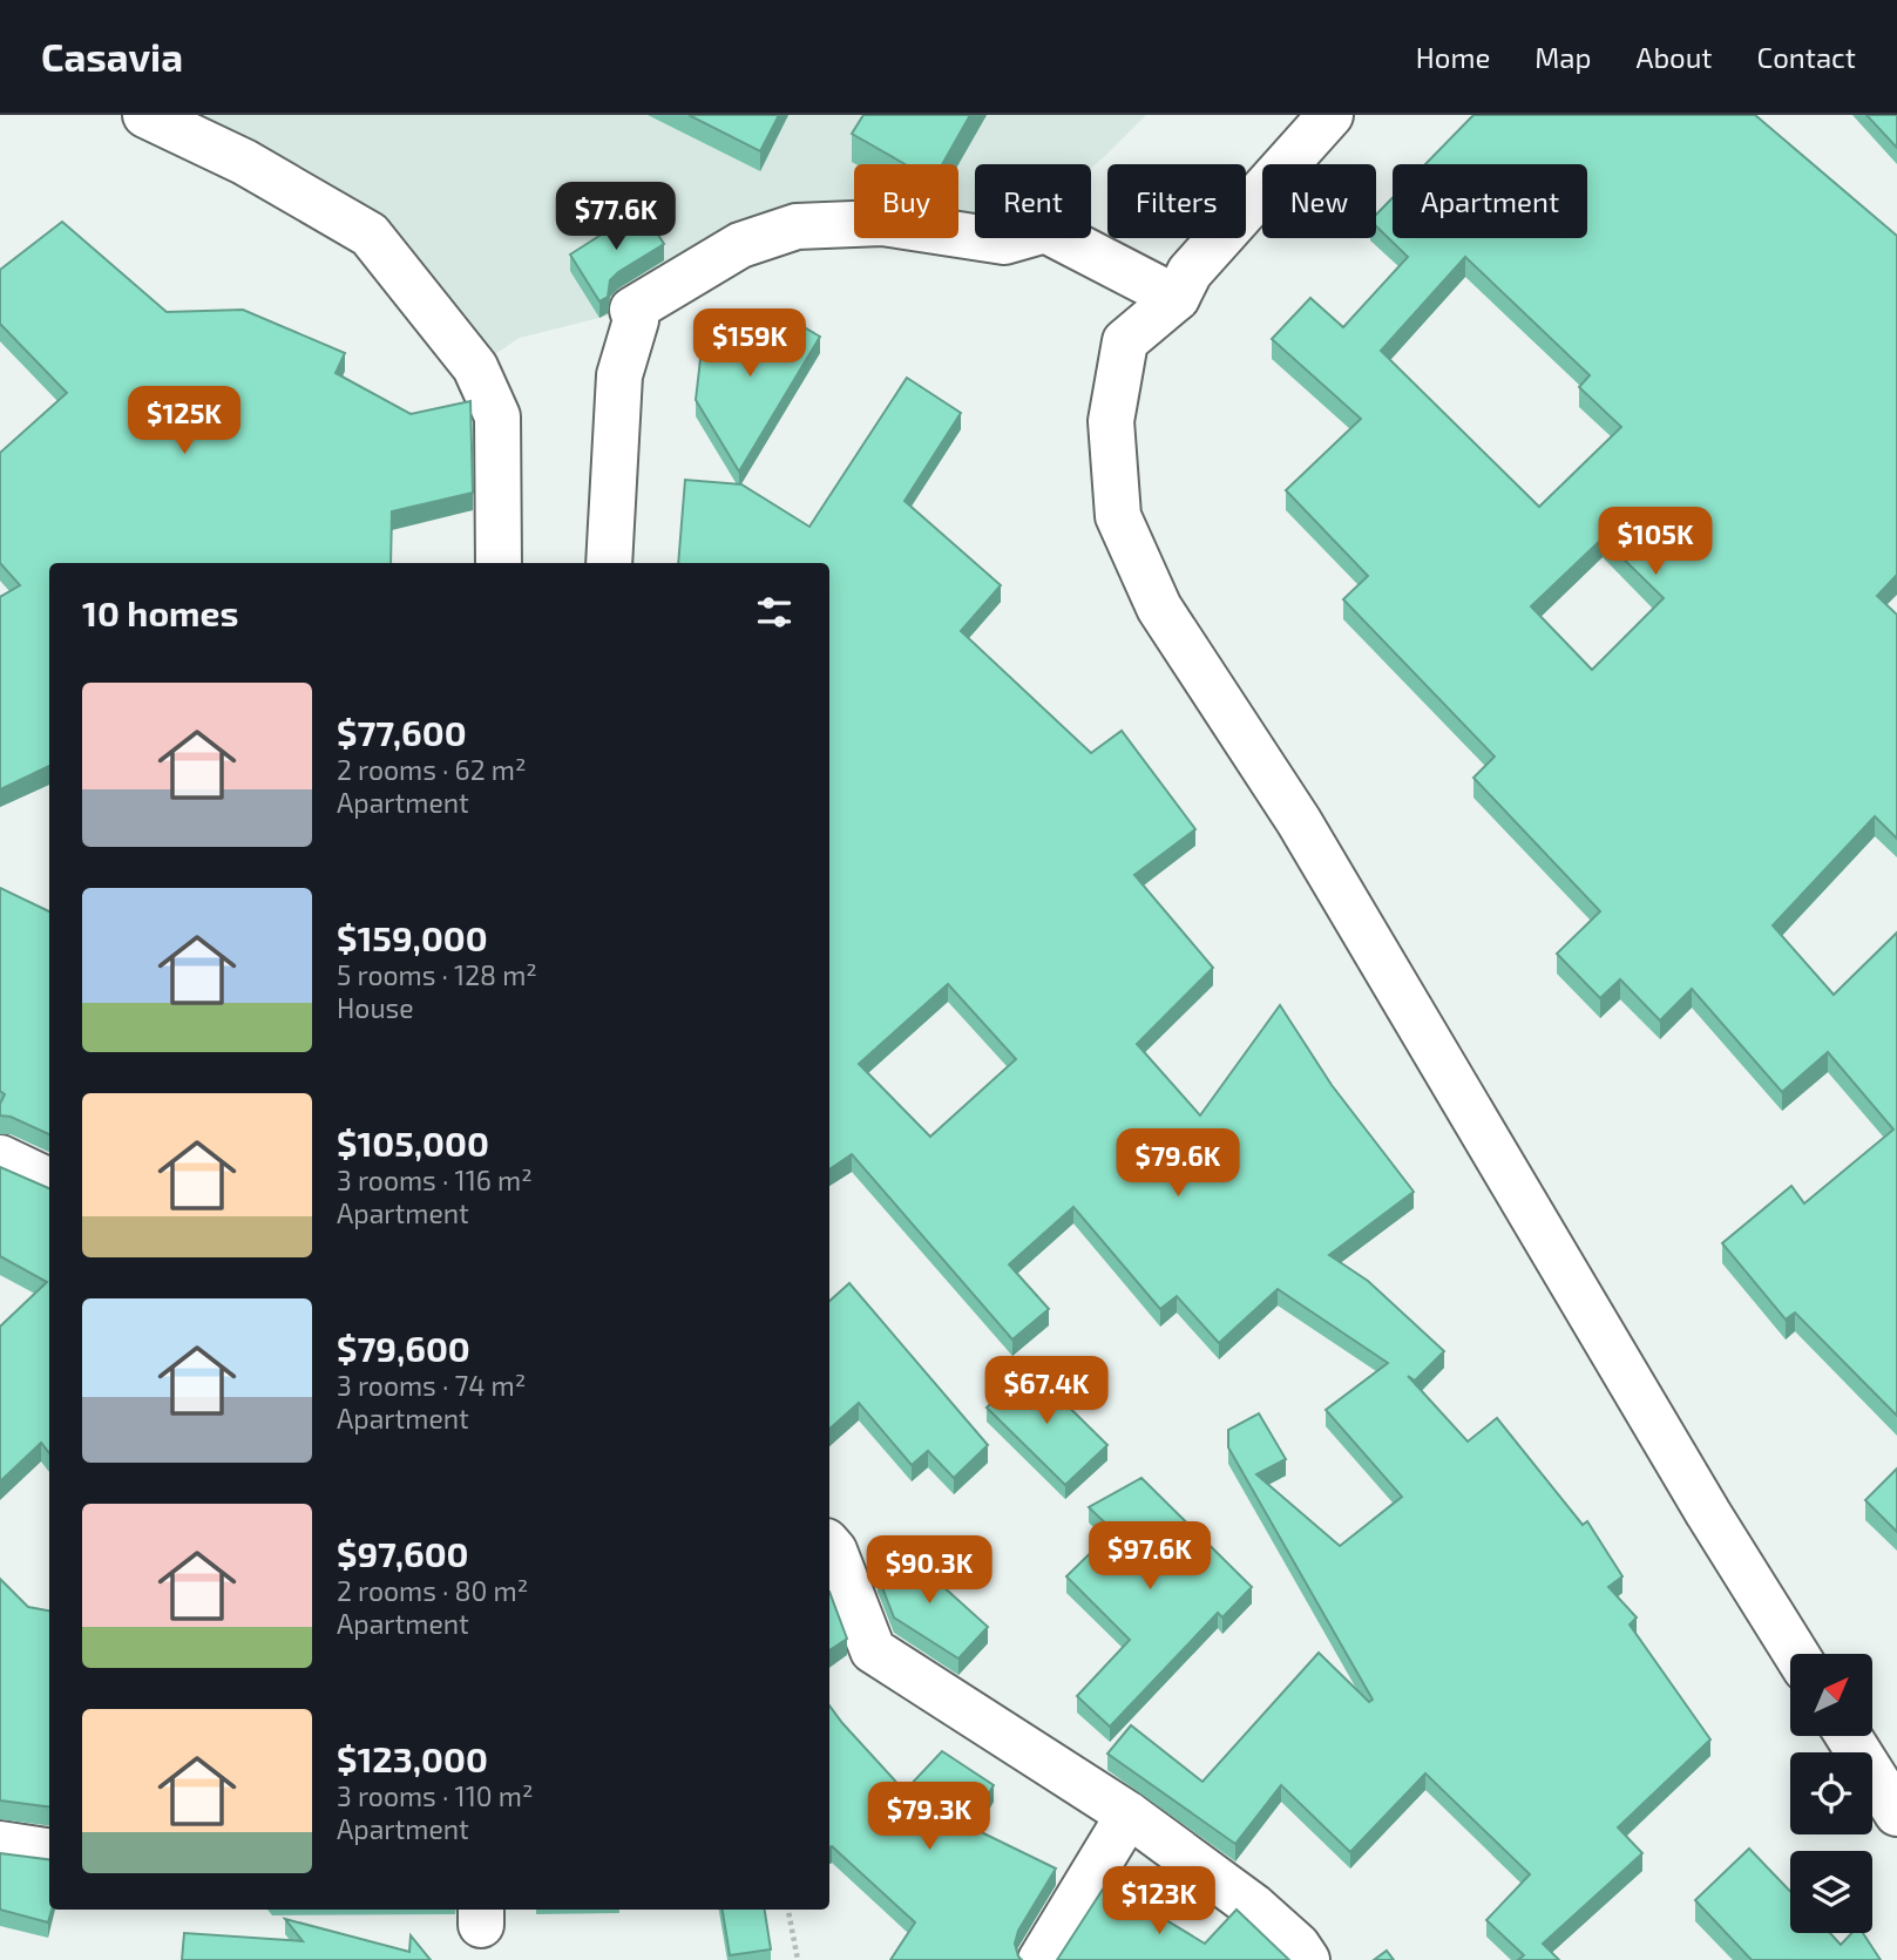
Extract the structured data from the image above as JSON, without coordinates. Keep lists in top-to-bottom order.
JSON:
{
  "north": "top right",
  "page": {
    "header": "Casavia",
    "nav": [
      "Home",
      "Map",
      "About",
      "Contact"
    ],
    "chip": [
      "Buy",
      "Rent",
      "Filters",
      "New",
      "Apartment"
    ],
    "price": [
      "$77.6K",
      "$159K",
      "$125K",
      "$105K",
      "$79.6K",
      "$67.4K",
      "$97.6K",
      "$90.3K",
      "$79.3K",
      "$123K"
    ],
    "heading": "10 homes",
    "list": [
      {
        "name": "$77,600",
        "note": "2 rooms · 62 m² · Apartment"
      },
      {
        "name": "$159,000",
        "note": "5 rooms · 128 m² · House"
      },
      {
        "name": "$105,000",
        "note": "3 rooms · 116 m² · Apartment"
      },
      {
        "name": "$79,600",
        "note": "3 rooms · 74 m² · Apartment"
      },
      {
        "name": "$97,600",
        "note": "2 rooms · 80 m² · Apartment"
      },
      {
        "name": "$123,000",
        "note": "3 rooms · 110 m² · Apartment"
      }
    ]
  }
}
